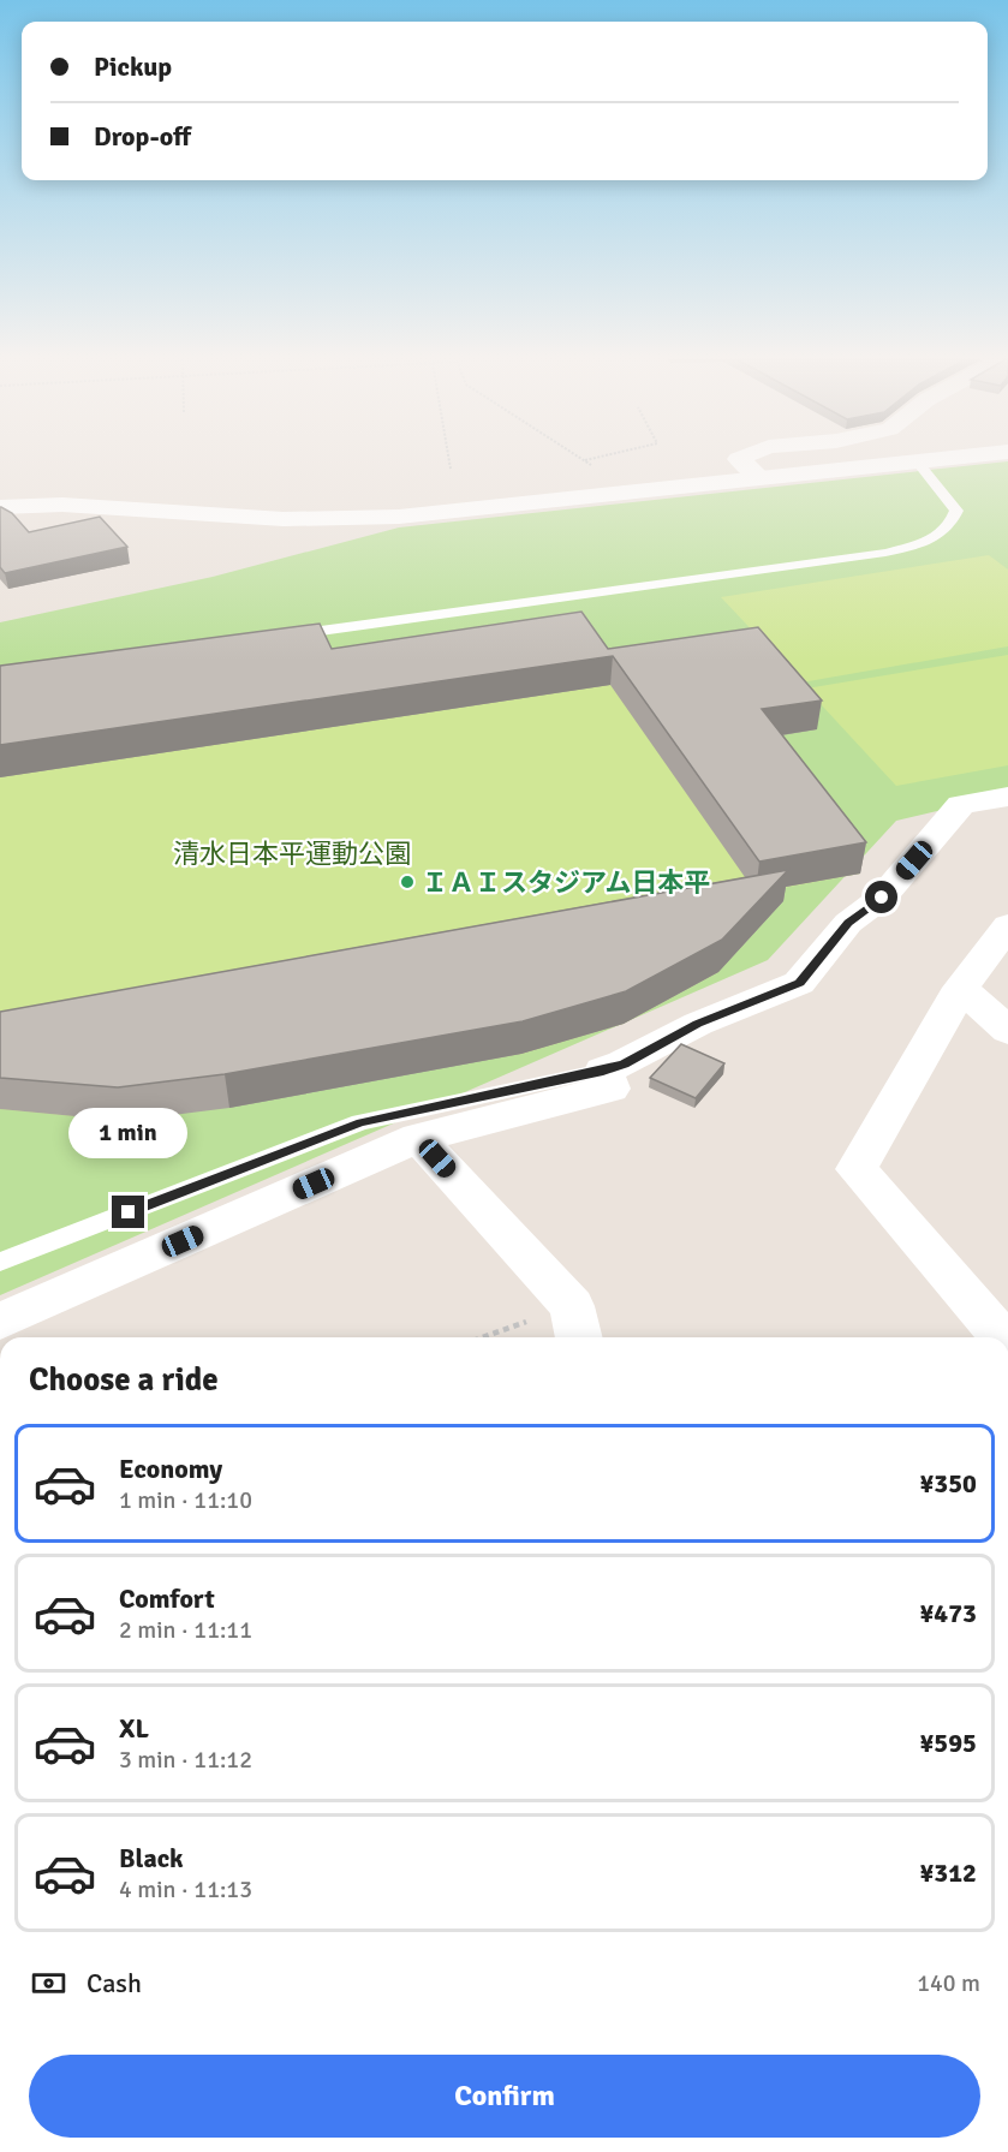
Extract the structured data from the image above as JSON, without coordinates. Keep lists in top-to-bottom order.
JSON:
{
  "parks": ["清水日本平運動公園"],
  "places": ["ＩＡＩスタジアム日本平"],
  "page": {
    "banner": ["Pickup", "Drop-off"],
    "bubble": "1 min",
    "heading": "Choose a ride",
    "list": [
      {
        "name": "Economy",
        "note": "1 min · 11:10",
        "value": "¥350"
      },
      {
        "name": "Comfort",
        "note": "2 min · 11:11",
        "value": "¥473"
      },
      {
        "name": "XL",
        "note": "3 min · 11:12",
        "value": "¥595"
      },
      {
        "name": "Black",
        "note": "4 min · 11:13",
        "value": "¥312"
      }
    ],
    "pay": ["Cash", "140 m"],
    "buttons": "Confirm"
  }
}
